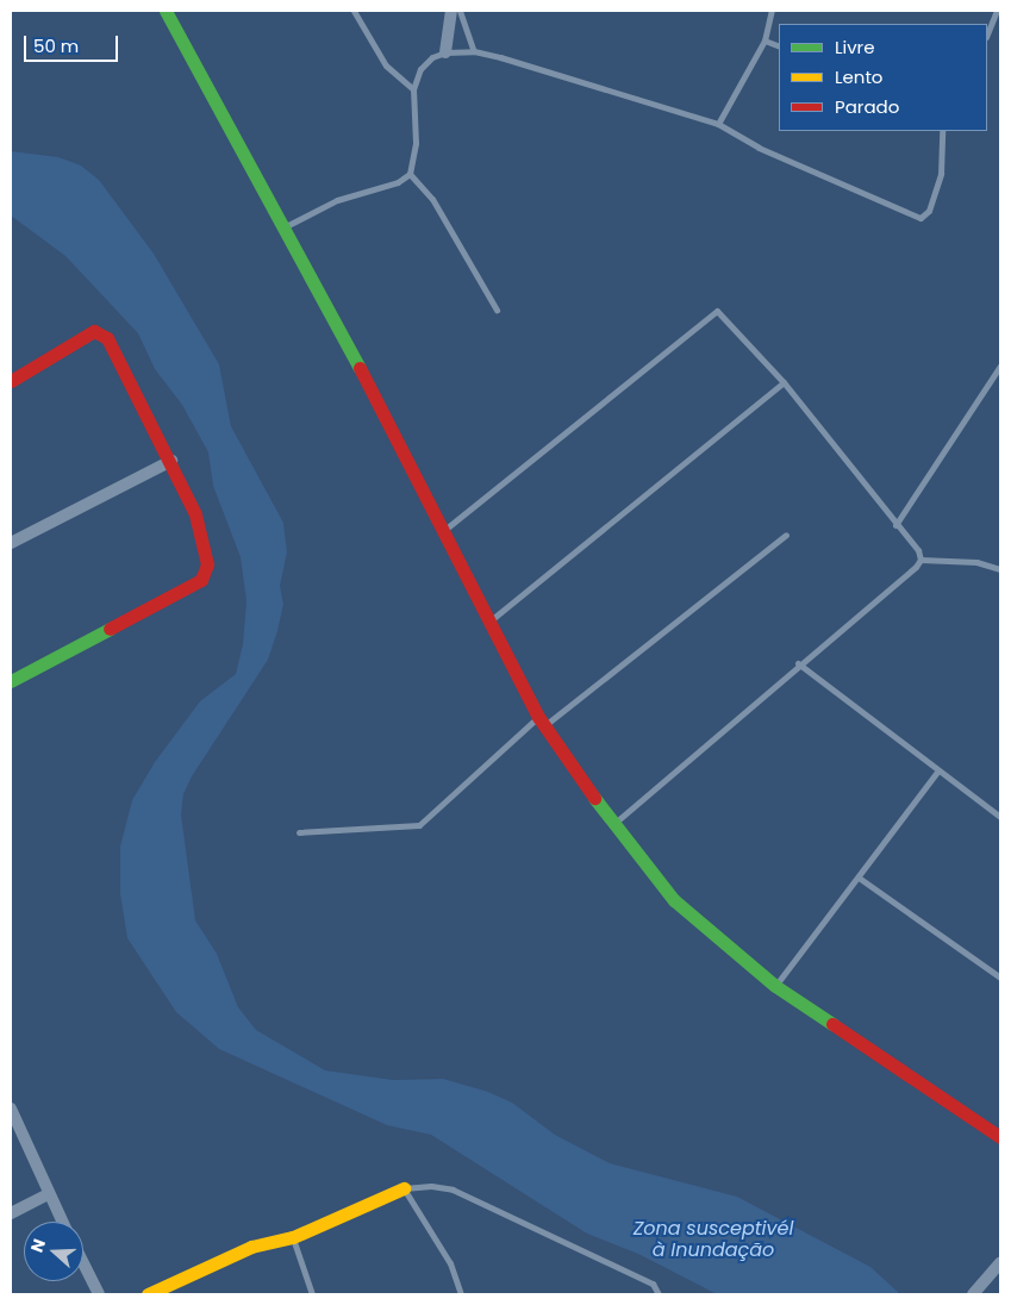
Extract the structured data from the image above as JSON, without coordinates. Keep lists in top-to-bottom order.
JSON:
{
  "water": ["Zona susceptivél à Inundação"],
  "legend": ["Livre", "Lento", "Parado"],
  "scale_bar": "50 m",
  "north": "left"
}
